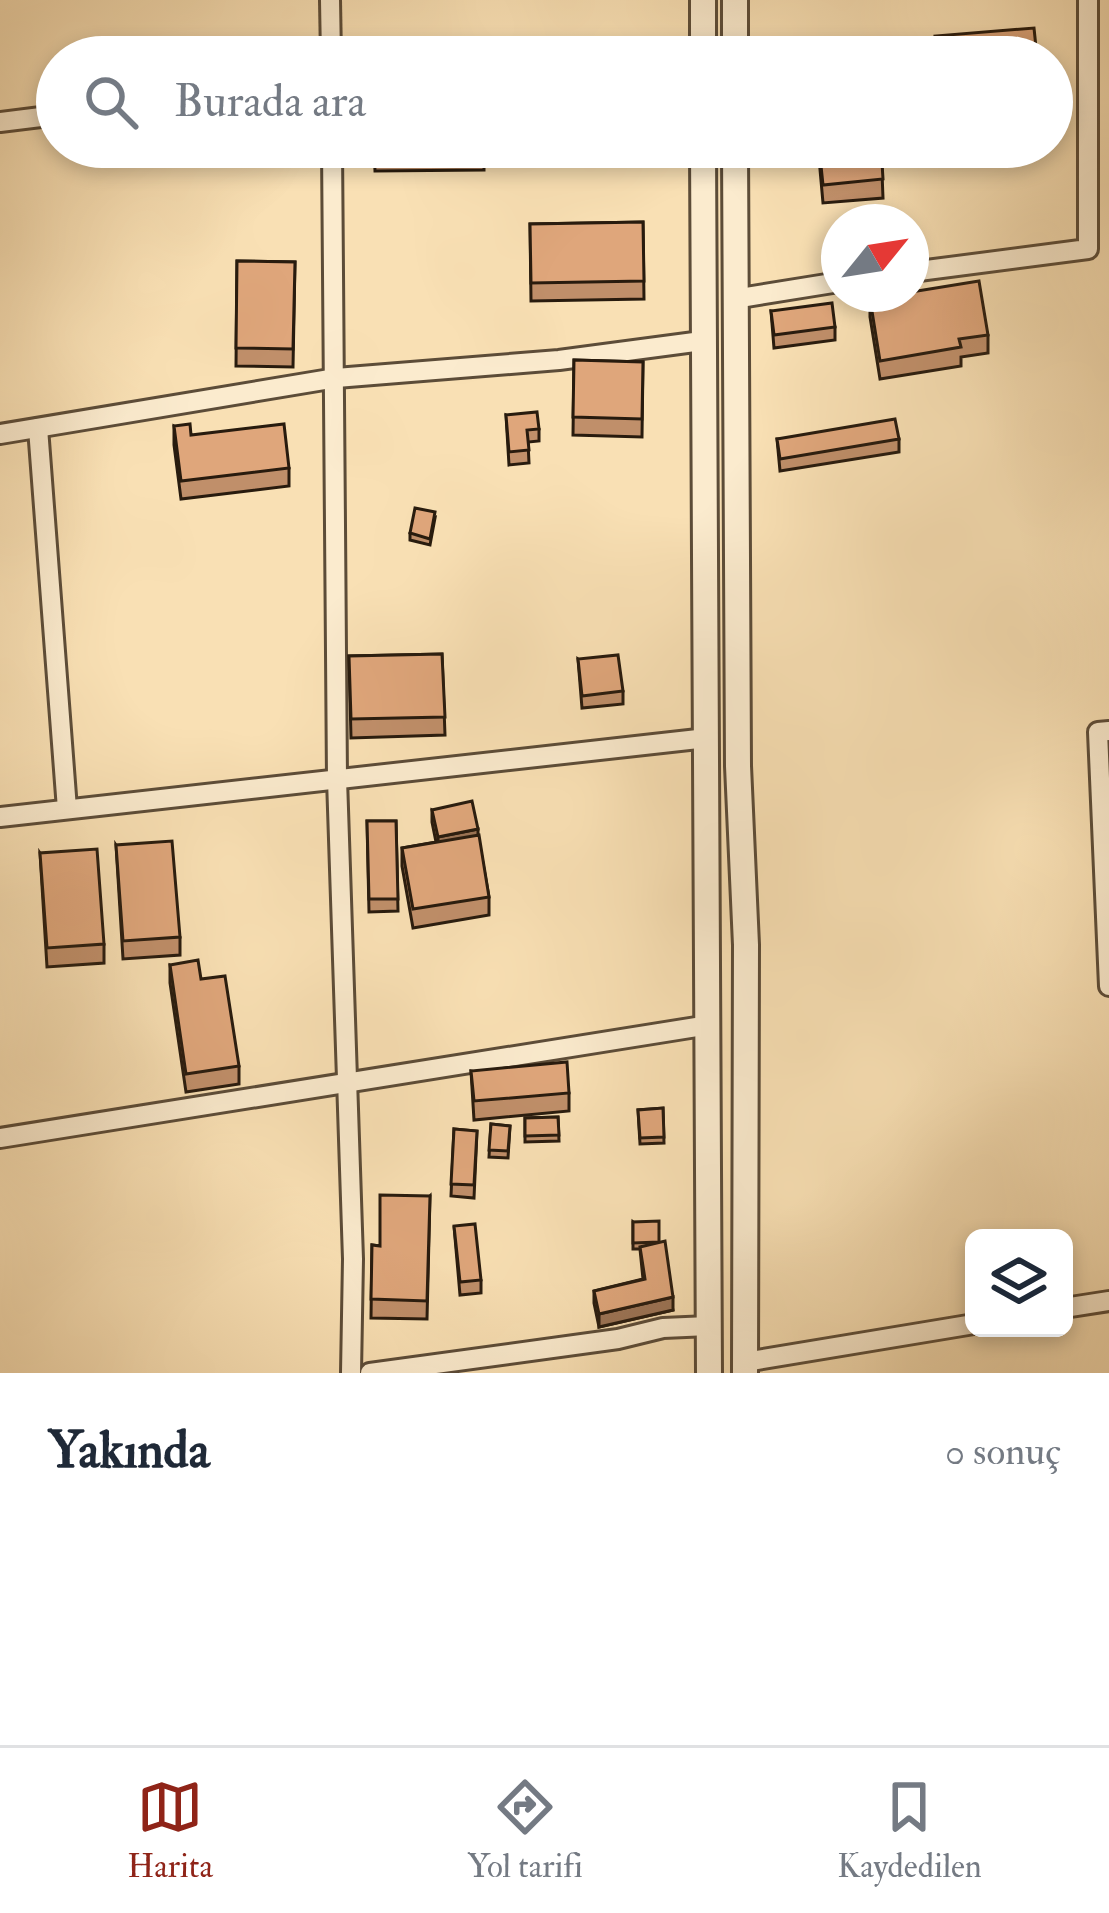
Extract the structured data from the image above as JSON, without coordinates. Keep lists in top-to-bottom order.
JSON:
{
  "north": "top right",
  "page": {
    "search": "Burada ara",
    "heading": ["Yakında", "0 sonuç"],
    "nav": ["Harita", "Yol tarifi", "Kaydedilen"]
  }
}
